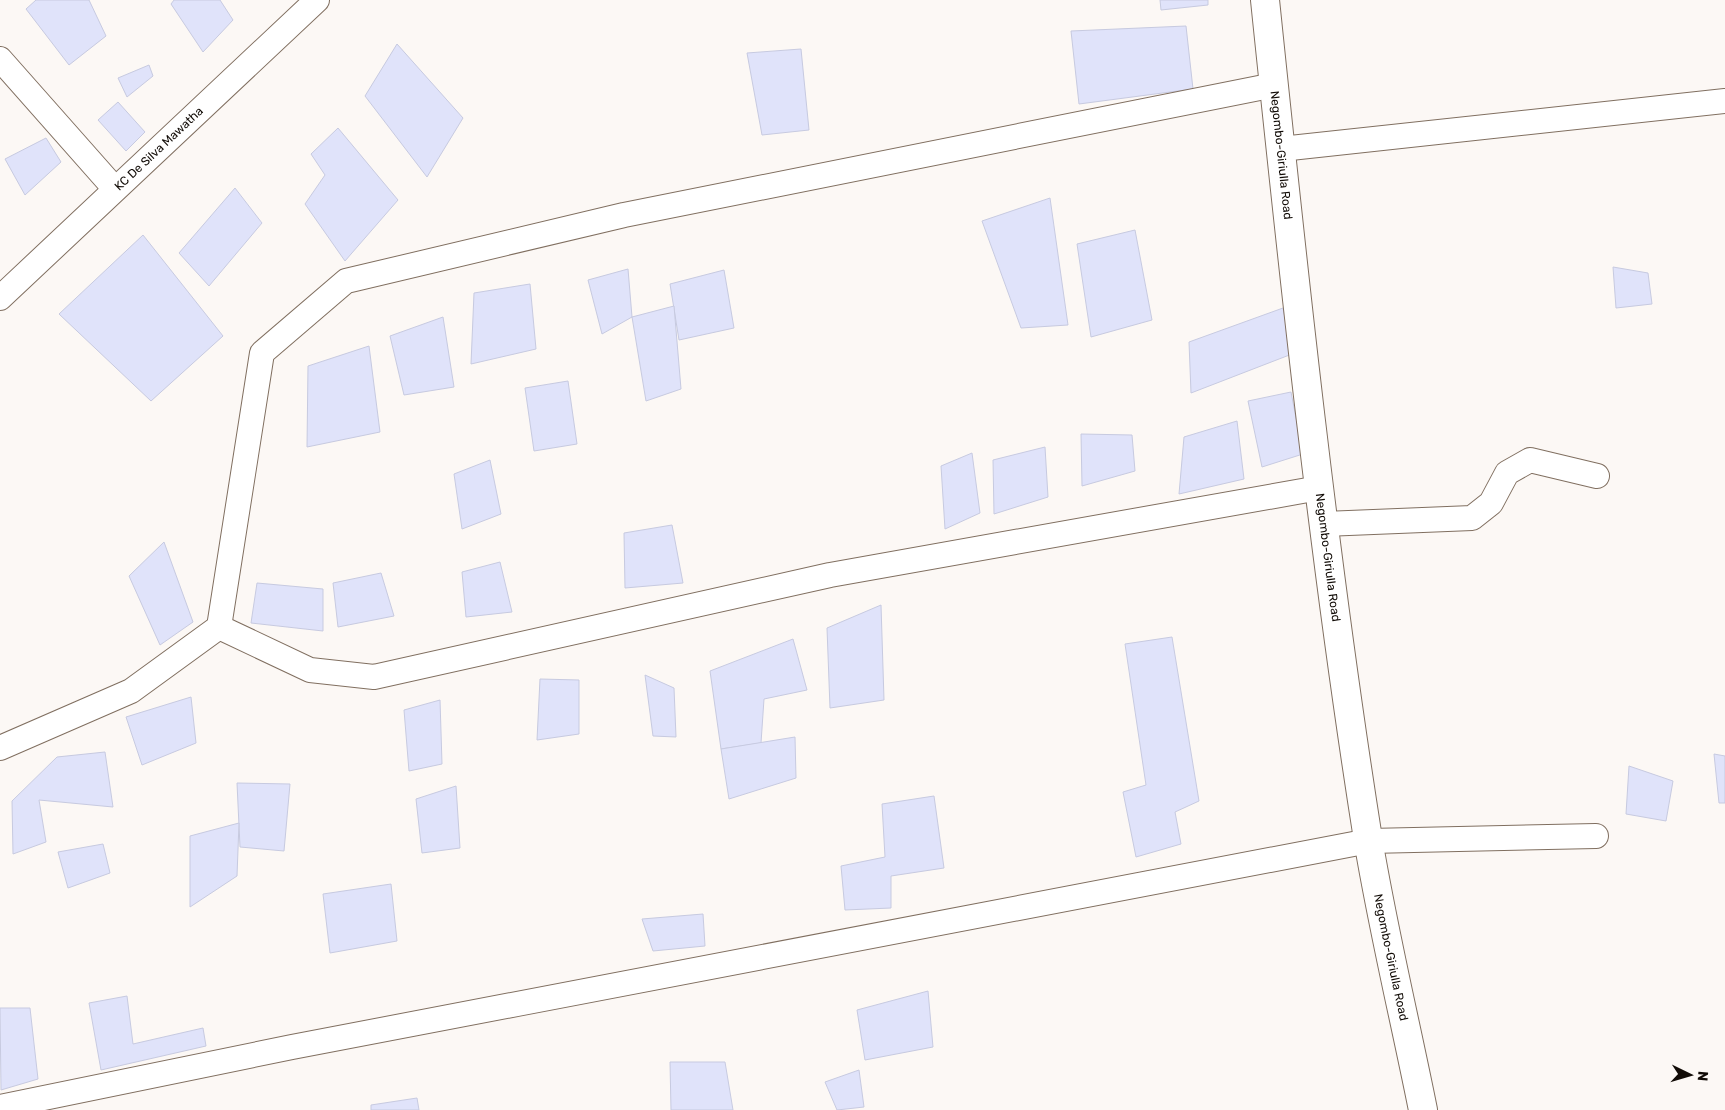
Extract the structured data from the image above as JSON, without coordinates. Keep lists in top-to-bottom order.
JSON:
{
  "streets": {
    "main road": ["Negombo-Giriulla Road"],
    "street": ["KC De Silva Mawatha"]
  },
  "north": "right"
}
